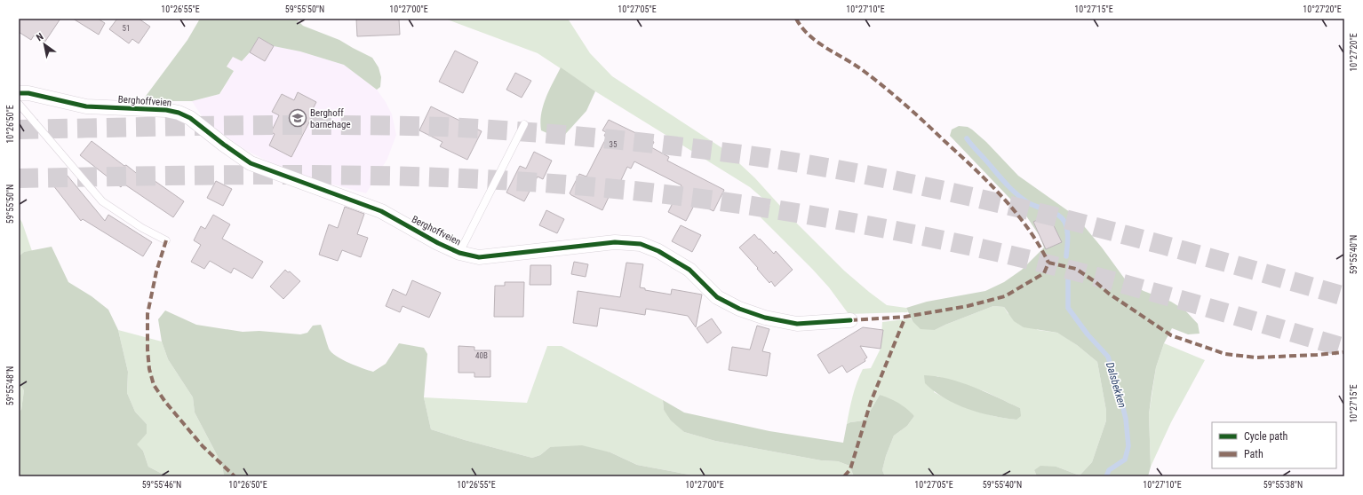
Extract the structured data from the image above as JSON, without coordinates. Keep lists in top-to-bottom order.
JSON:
{
  "streets": {
    "street": ["Berghoffveien"]
  },
  "water": ["Dalsbekken"],
  "places": {
    "school or university": ["Berghoff barnehage"]
  },
  "house_numbers": ["51", "35", "40B"],
  "legend": ["Cycle path", "Path"],
  "north": "top left",
  "coordinates": [
    "10°26'55\"E",
    "59°55'50\"N",
    "10°27'00\"E",
    "10°27'05\"E",
    "10°27'10\"E",
    "10°27'15\"E",
    "10°27'20\"E",
    "10°26'50\"E",
    "59°55'40\"N",
    "59°55'48\"N",
    "59°55'46\"N",
    "59°55'38\"N"
  ]
}
